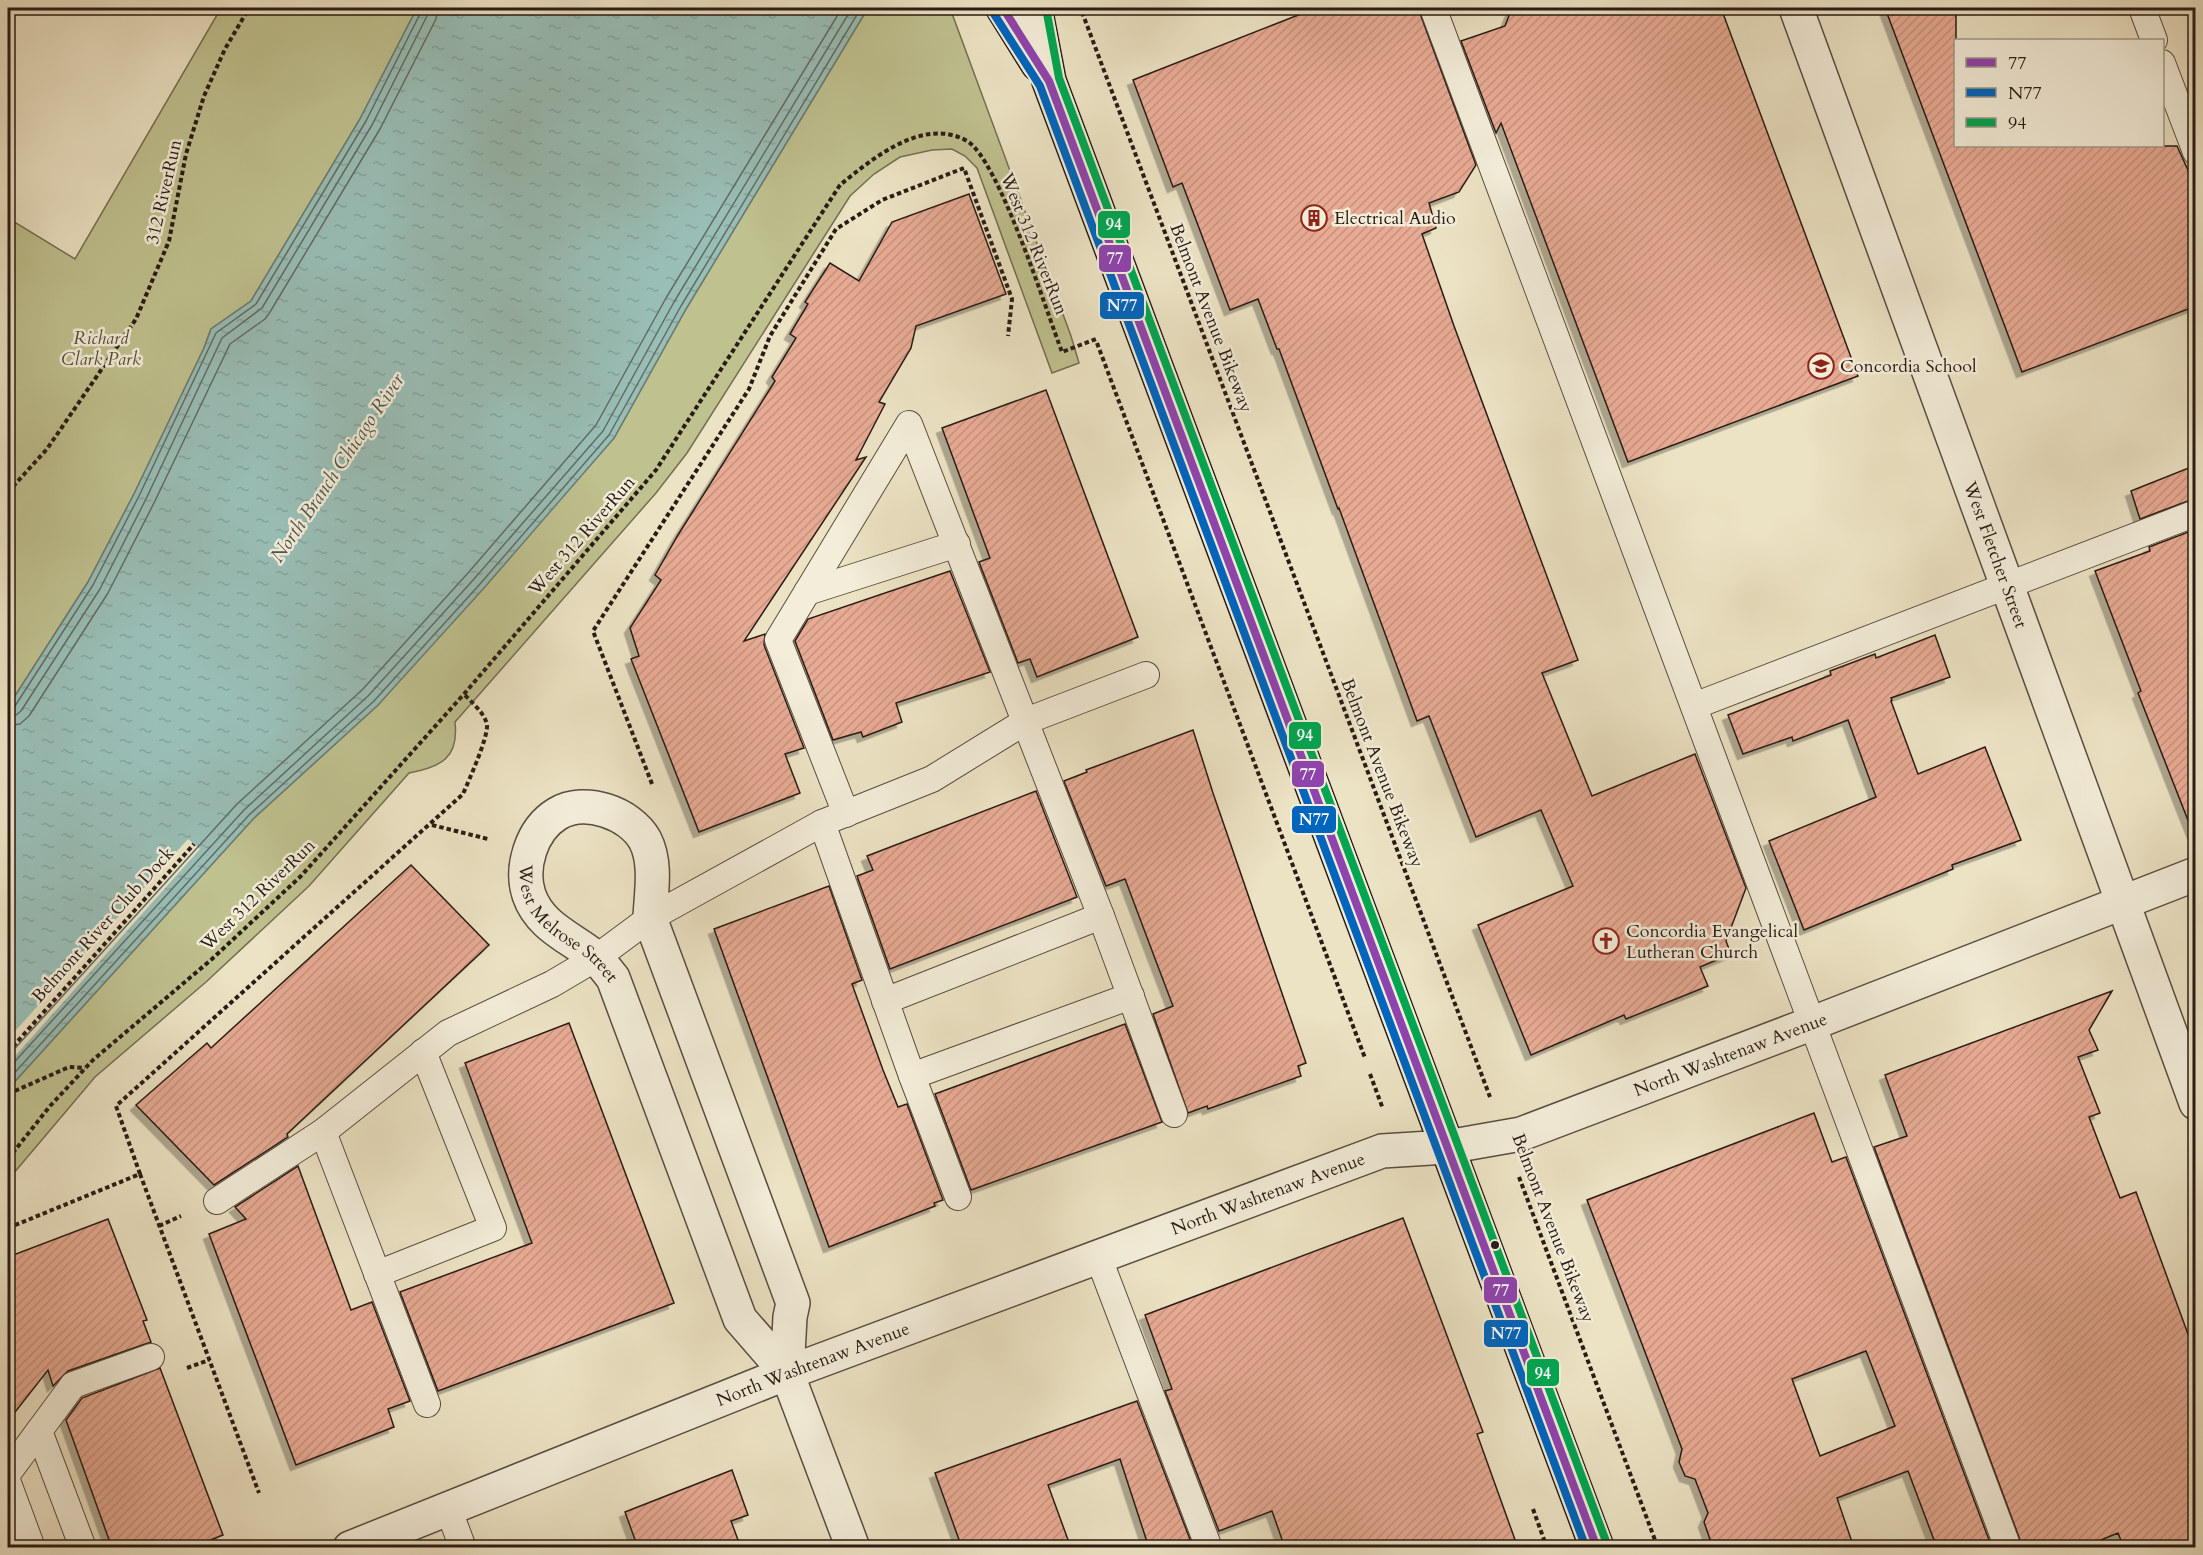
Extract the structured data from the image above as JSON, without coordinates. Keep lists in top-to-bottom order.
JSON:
{
  "streets": {
    "street": ["West Fletcher Street", "West Melrose Street", "North Washtenaw Avenue"],
    "path": [
      "312 RiverRun",
      "West 312 RiverRun",
      "Belmont Avenue Bikeway",
      "Belmont River Club Dock"
    ]
  },
  "crossings": [
    ["Belmont Avenue Bikeway", "North Washtenaw Avenue"],
    ["West Fletcher Street", "North Washtenaw Avenue"],
    ["West Melrose Street", "North Washtenaw Avenue"]
  ],
  "water": ["North Branch Chicago River"],
  "parks": ["Richard Clark Park"],
  "places": {
    "building": ["Electrical Audio"],
    "school or university": ["Concordia School"],
    "church": ["Concordia Evangelical Lutheran Church"]
  },
  "lines": ["transit line 77", "transit line 94", "transit line N77"],
  "legend": ["77", "N77", "94"]
}
